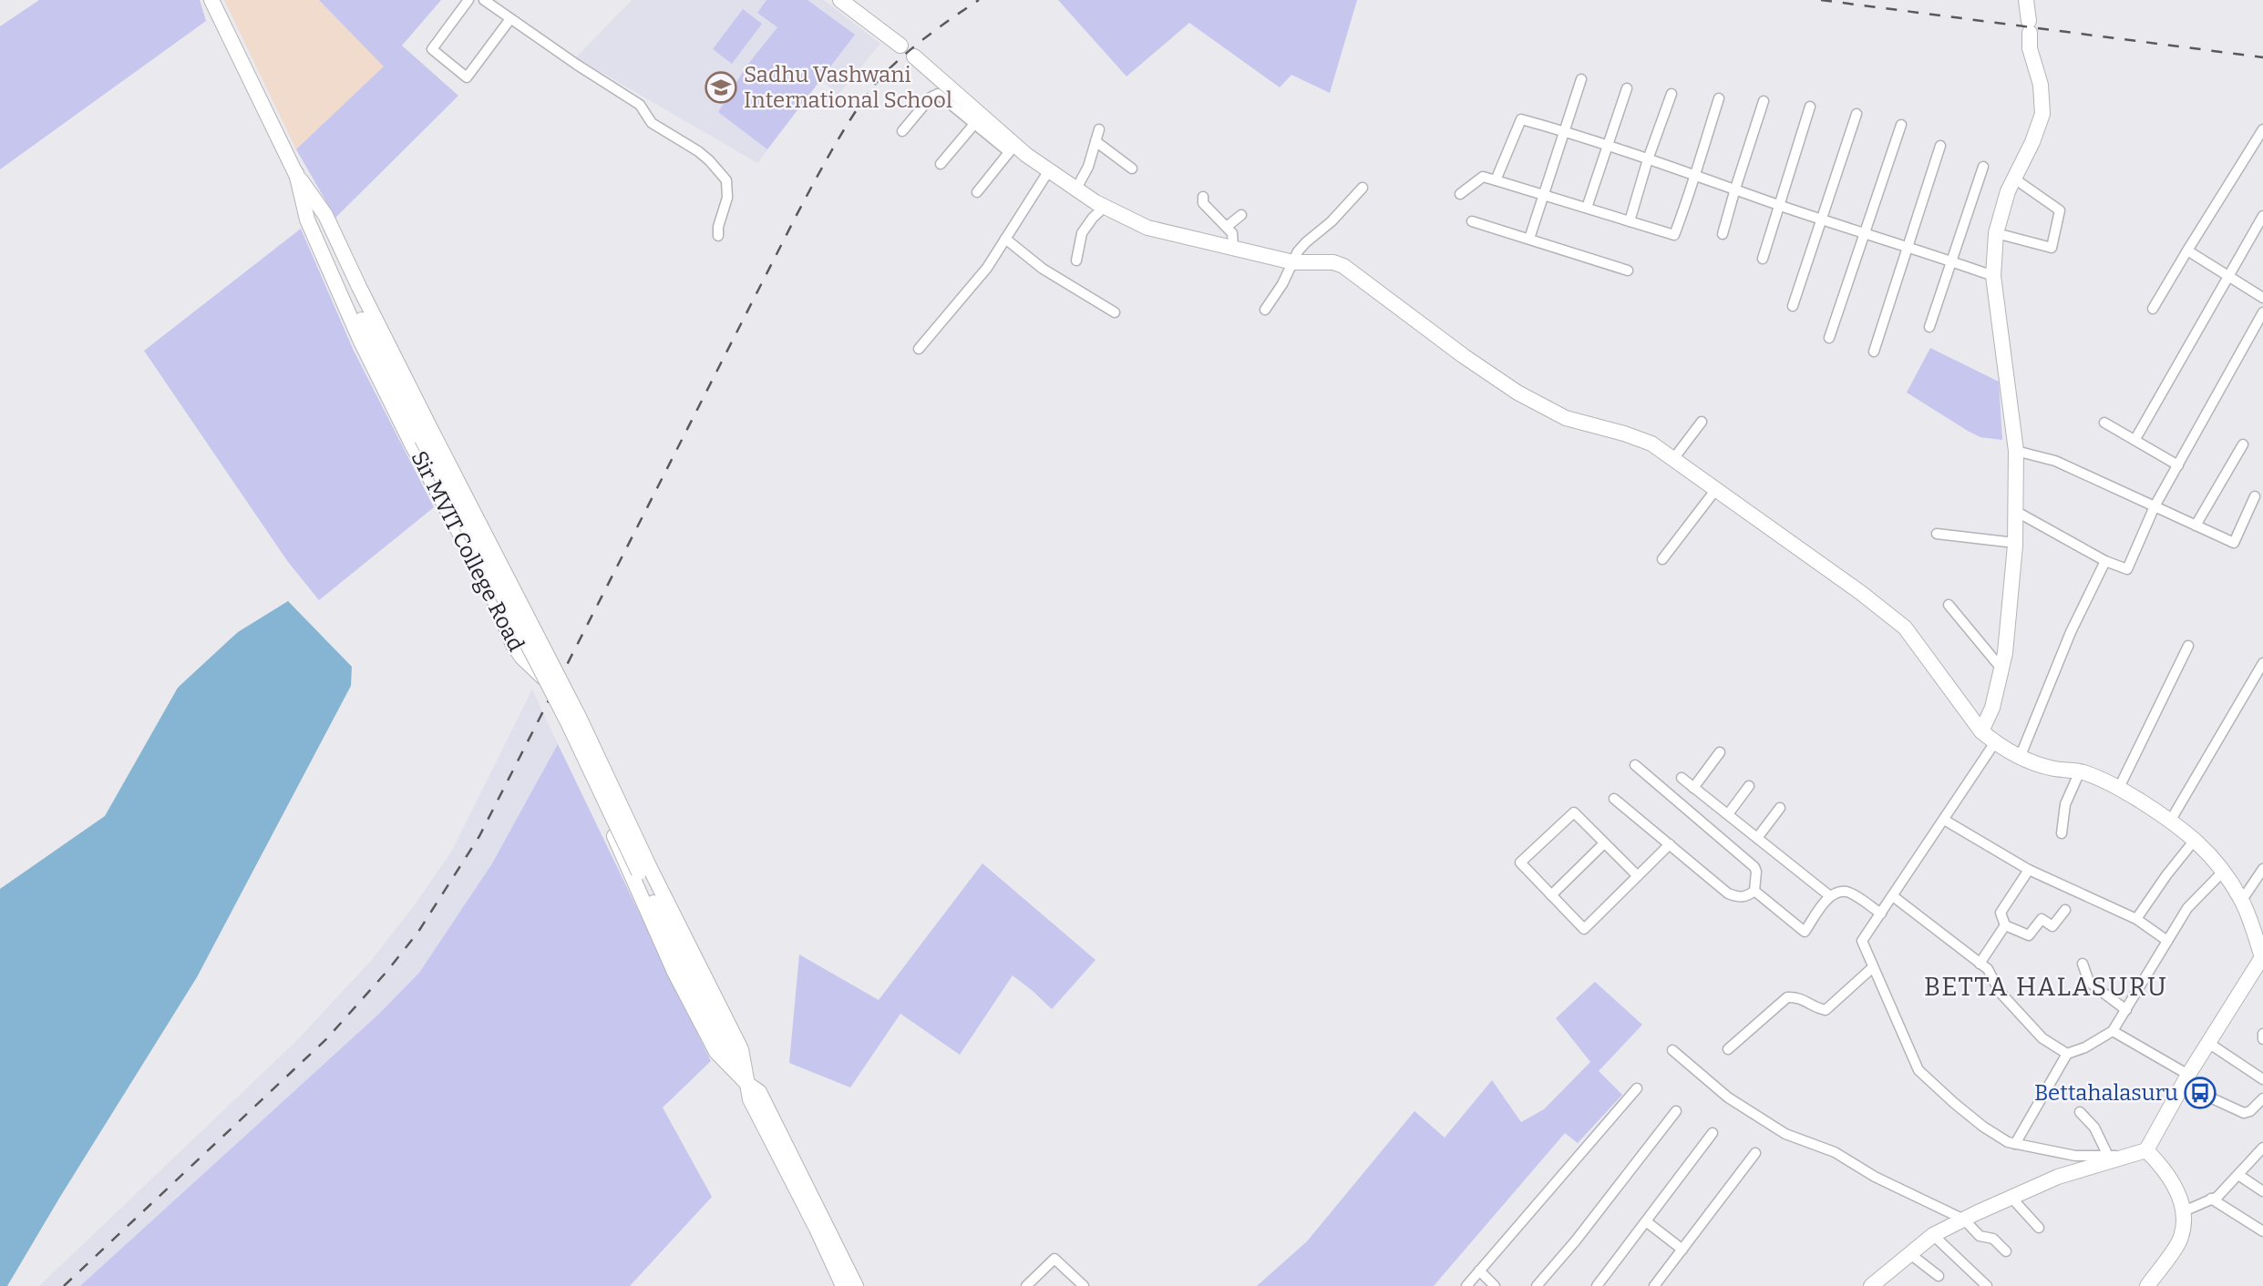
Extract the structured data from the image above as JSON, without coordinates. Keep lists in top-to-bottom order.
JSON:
{
  "streets": {
    "street": ["Sir MVIT College Road"]
  },
  "districts": ["BETTA HALASURU"],
  "places": {
    "school or university": ["Sadhu Vashwani International School"],
    "bus stop": ["Bettahalasuru"]
  }
}
